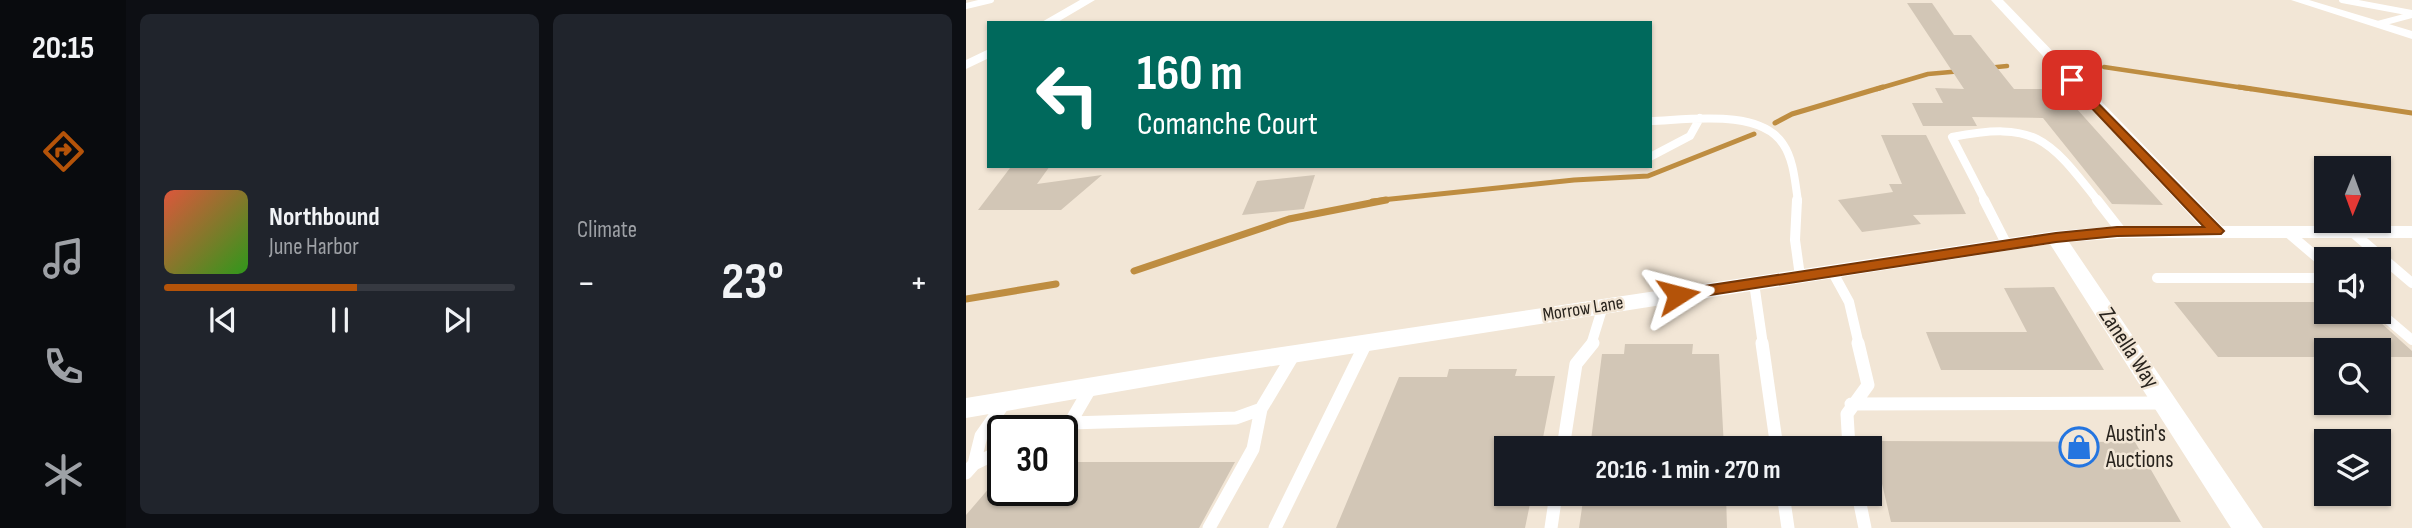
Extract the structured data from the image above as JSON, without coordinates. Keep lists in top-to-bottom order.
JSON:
{
  "streets": {
    "street": ["Morrow Lane", "Zanella Way"]
  },
  "crossings": [
    ["Morrow Lane", "Zanella Way"]
  ],
  "places": {
    "shop": ["Austin's Auctions"]
  },
  "north": "bottom",
  "page": {
    "tabs": "20:15",
    "tile": "Climate",
    "turn": ["160 m", "Comanche Court"],
    "song": ["Northbound", "June Harbor"],
    "heat": ["−", "23°", "+"],
    "limit": "30",
    "trip": "20:16 · 1 min · 270 m"
  }
}
